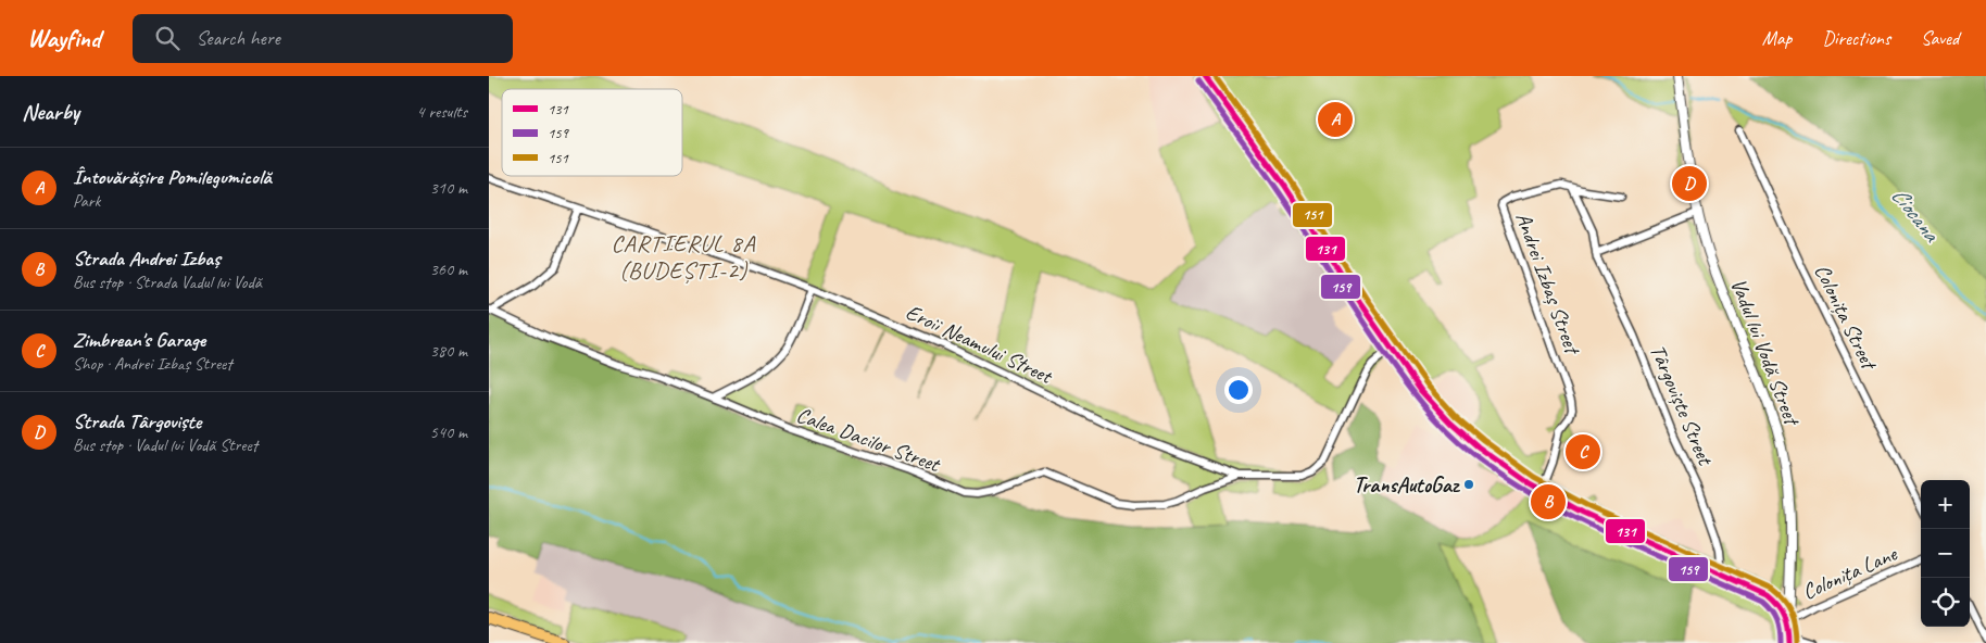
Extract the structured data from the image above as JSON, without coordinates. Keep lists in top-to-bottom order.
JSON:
{
  "streets": {
    "main road": ["Vadul lui Vodă Street"],
    "street": [
      "Andrei Izbaș Street",
      "Colonița Street",
      "Eroii Neamului Street",
      "Târgoviște Street",
      "Calea Dacilor Street",
      "Colonița Lane"
    ]
  },
  "crossings": [
    ["Andrei Izbaș Street", "Târgoviște Street"],
    ["Eroii Neamului Street", "Calea Dacilor Street"],
    ["Vadul lui Vodă Street", "Colonița Lane"]
  ],
  "districts": ["CARTIERUL 8A (BUDEȘTI-2)"],
  "water": ["Ciocana"],
  "places": ["TransAutoGaz"],
  "lines": ["transit line 131", "transit line 151", "transit line 159"],
  "legend": ["131", "159", "151"],
  "page": {
    "header": "Wayfind",
    "search": "Search here",
    "nav": ["Map", "Directions", "Saved"],
    "heading": ["Nearby", "4 results"],
    "pins": [
      "A",
      "D",
      "C",
      "B"
    ],
    "list": [
      {
        "mark": "A",
        "name": "Întovărășire Pomilegumicolă",
        "note": "Park",
        "value": "310 m"
      },
      {
        "mark": "B",
        "name": "Strada Andrei Izbaș",
        "note": "Bus stop · Strada Vadul lui Vodă",
        "value": "360 m"
      },
      {
        "mark": "C",
        "name": "Zimbrean's Garage",
        "note": "Shop · Andrei Izbaș Street",
        "value": "380 m"
      },
      {
        "mark": "D",
        "name": "Strada Târgoviște",
        "note": "Bus stop · Vadul lui Vodă Street",
        "value": "540 m"
      }
    ],
    "map_buttons": ["+", "−"]
  }
}
